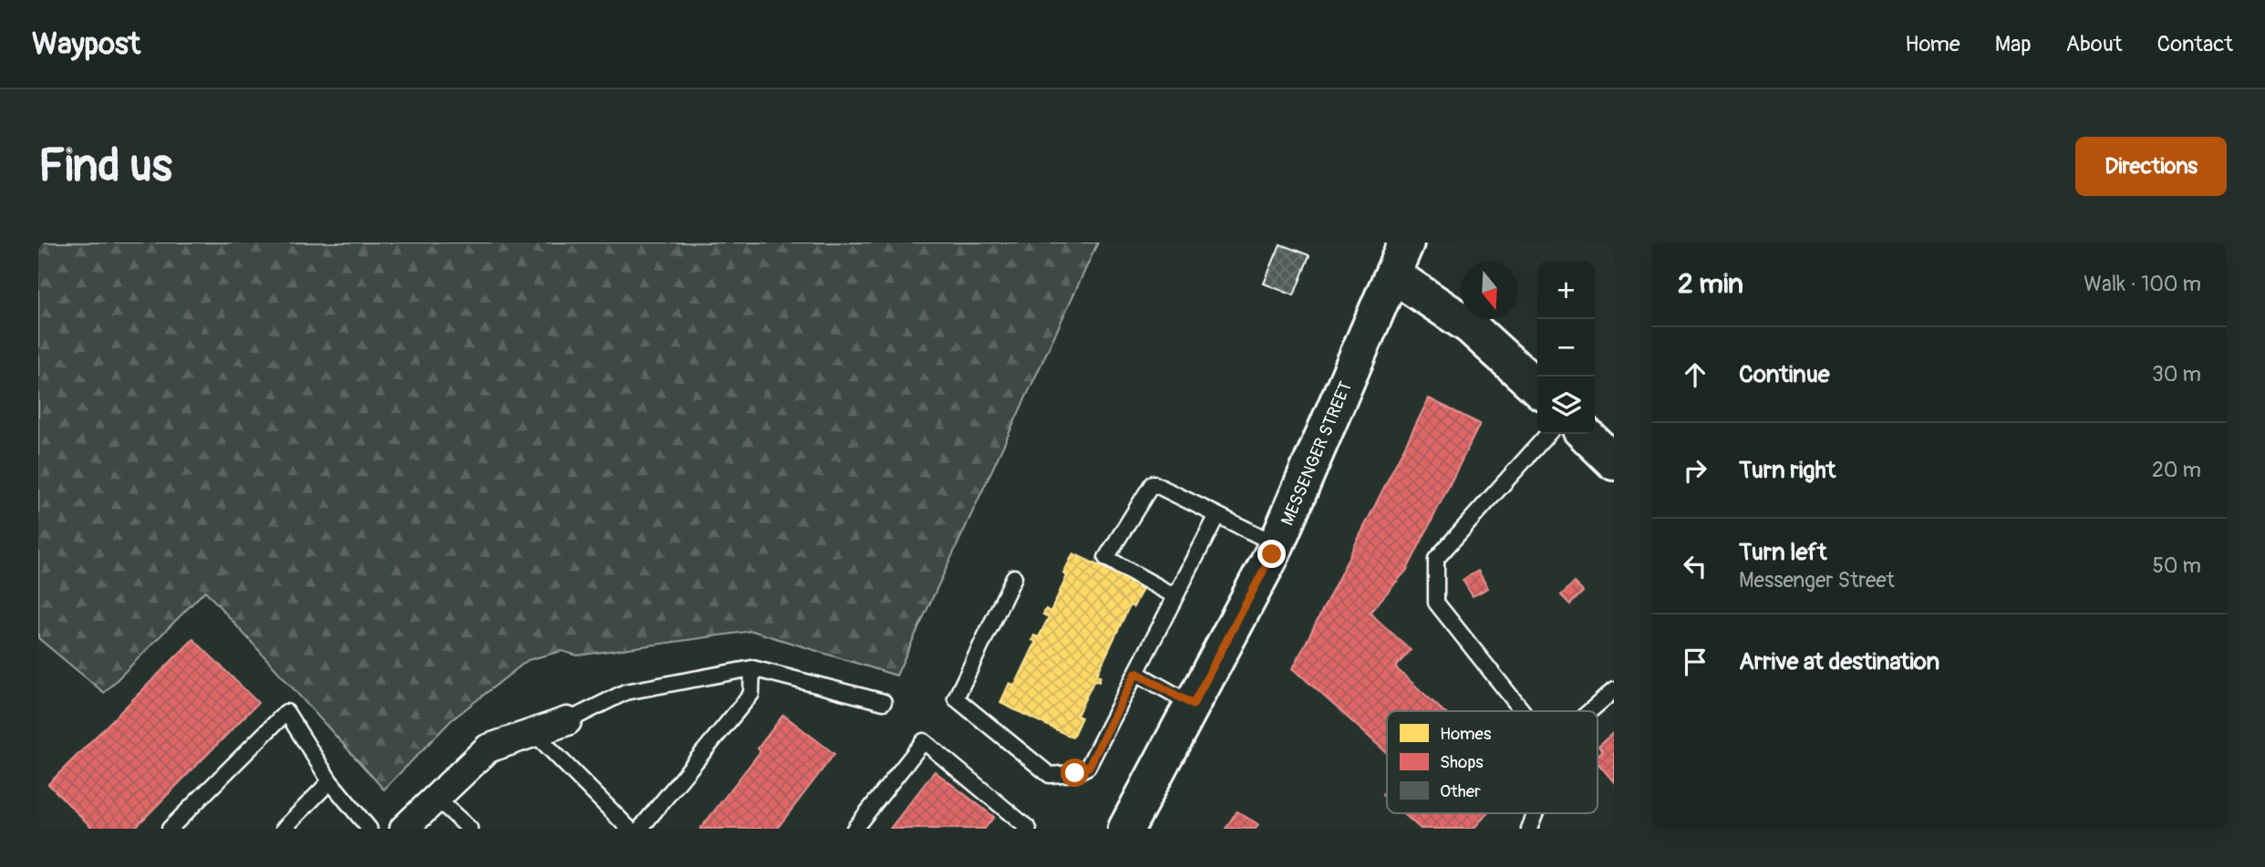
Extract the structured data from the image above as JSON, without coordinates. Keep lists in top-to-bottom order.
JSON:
{
  "streets": {
    "main road": ["MESSENGER STREET"]
  },
  "legend": ["Homes", "Shops", "Other"],
  "north": "bottom",
  "page": {
    "header": "Waypost",
    "nav": [
      "Home",
      "Map",
      "About",
      "Contact"
    ],
    "buttons": "Directions",
    "title": "Find us",
    "heading": ["2 min", "Walk · 100 m"],
    "map_buttons": ["+", "−"],
    "list": [
      ["Continue", "30 m"],
      ["Turn right", "20 m"],
      ["Turn left", "Messenger Street", "50 m"],
      "Arrive at destination"
    ]
  }
}
